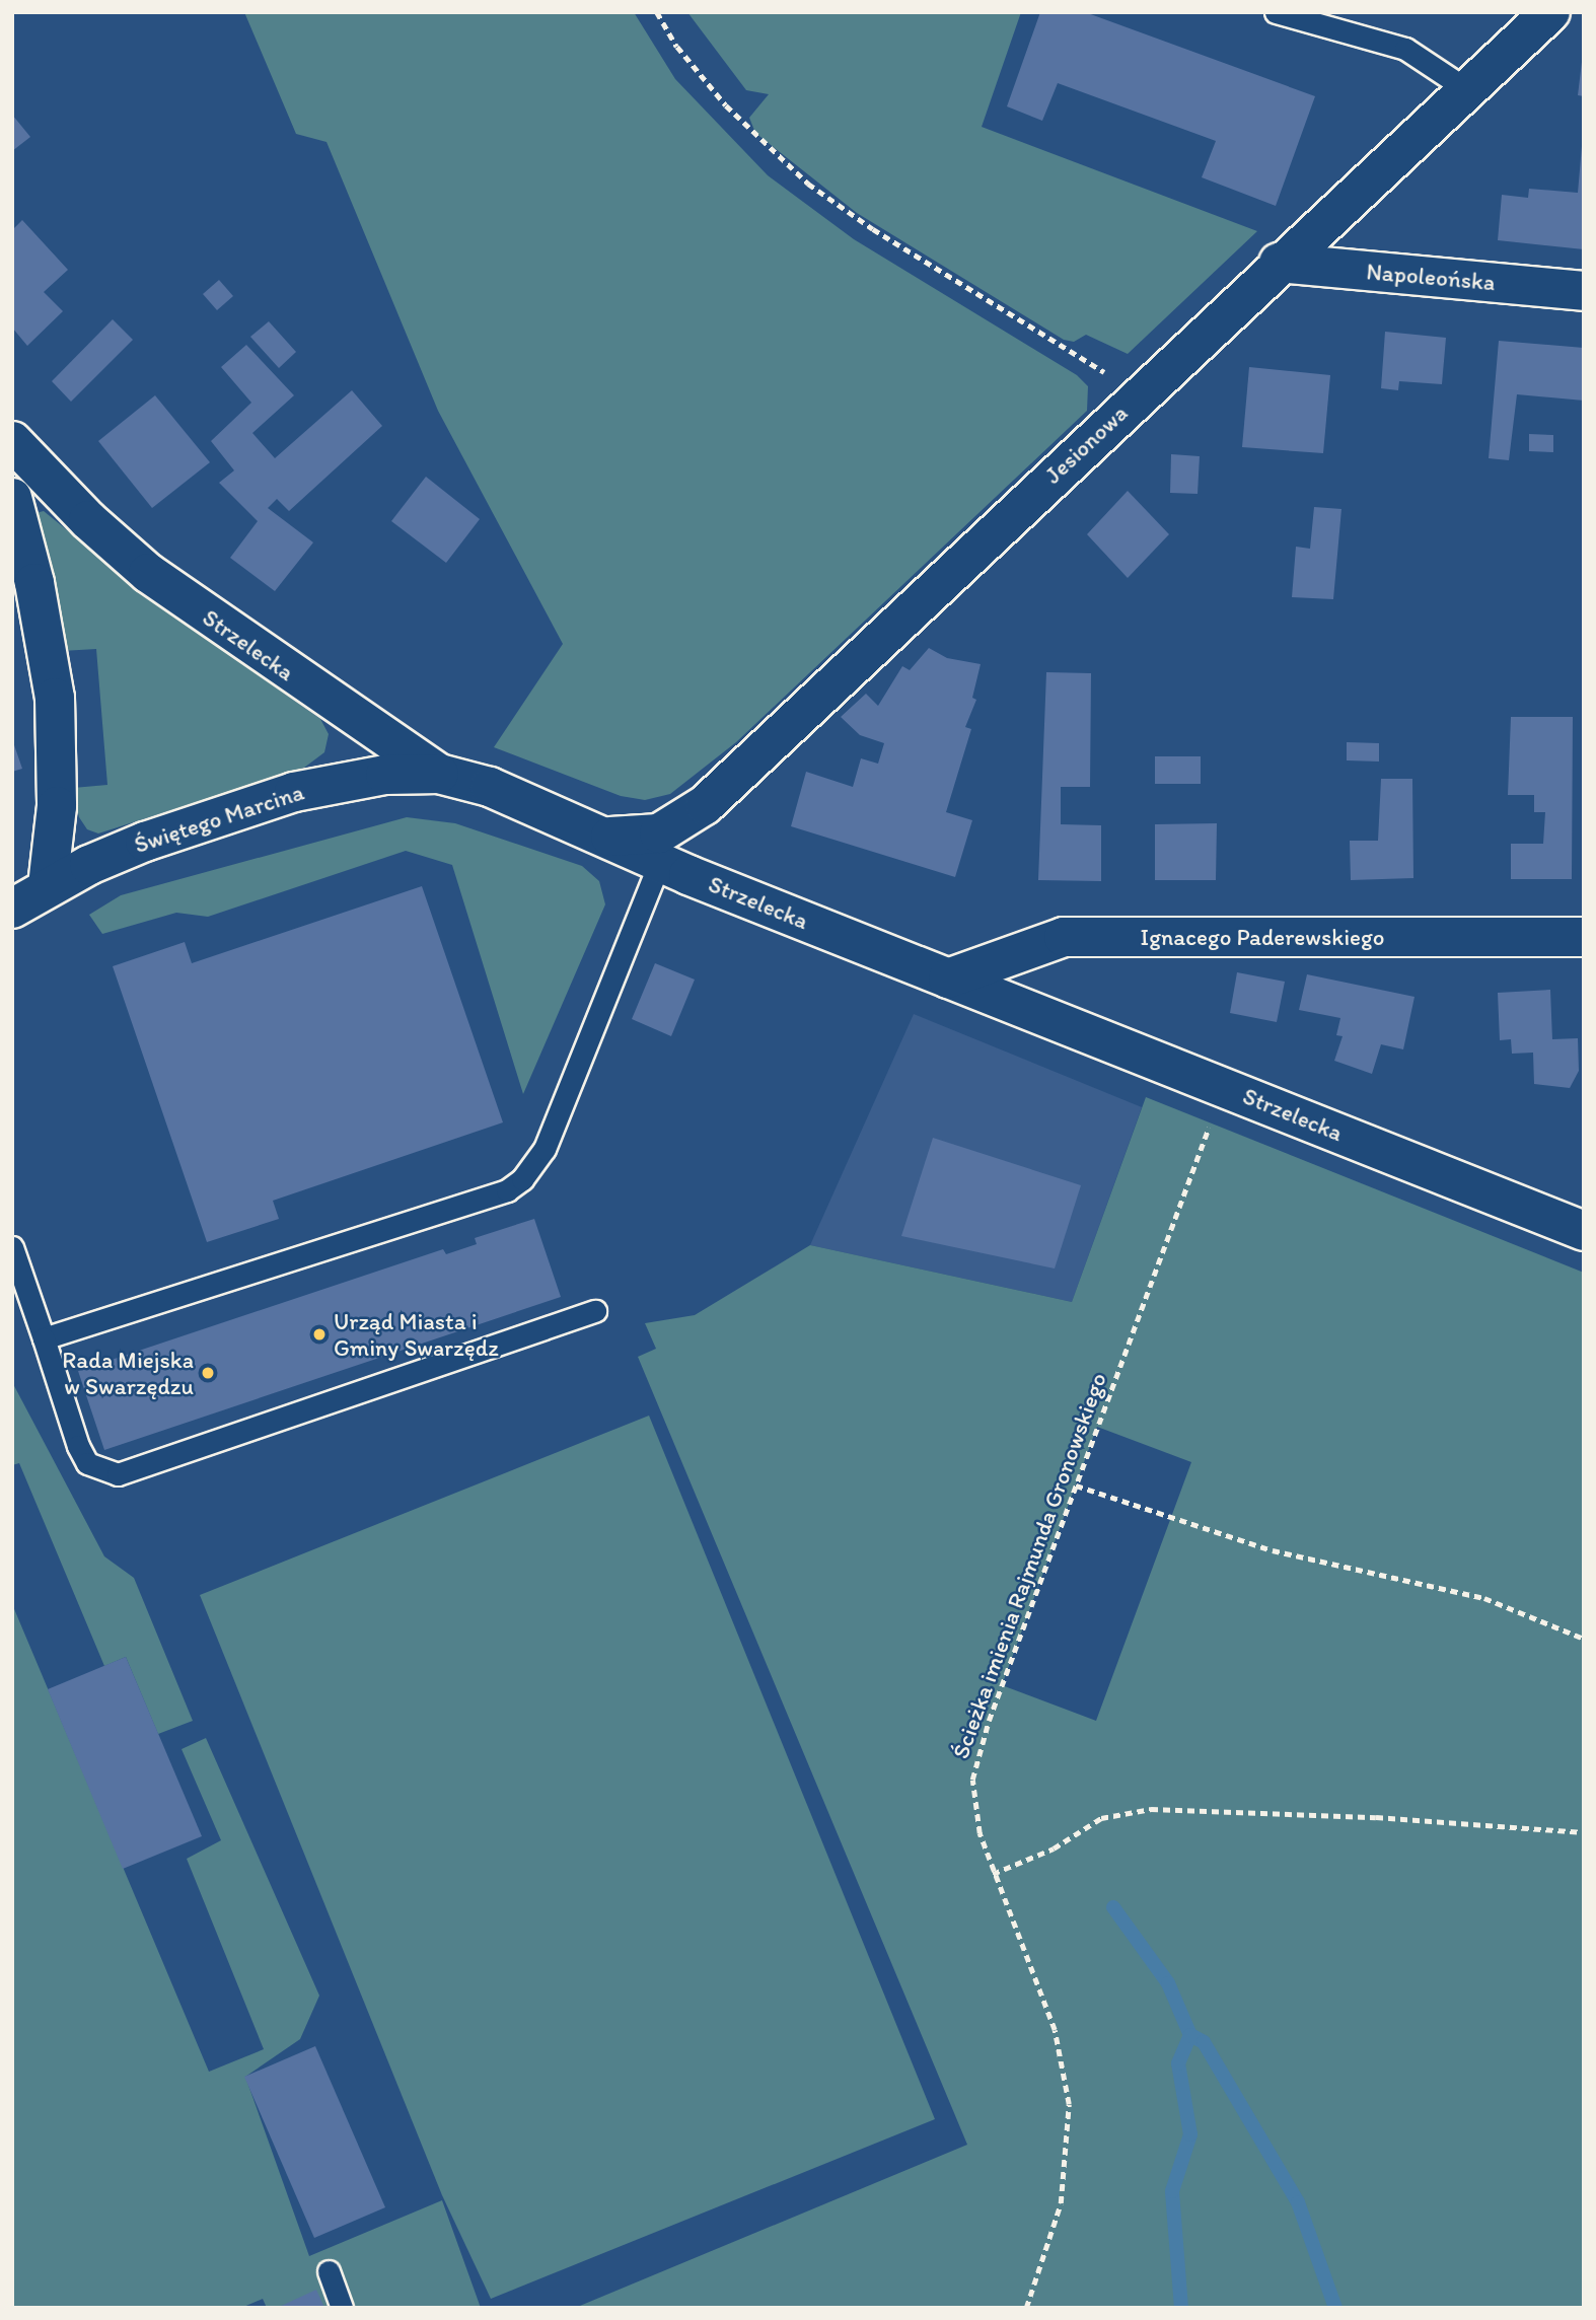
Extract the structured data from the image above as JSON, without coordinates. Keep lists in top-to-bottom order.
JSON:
{
  "streets": {
    "street": [
      "Napoleońska",
      "Jesionowa",
      "Strzelecka",
      "Świętego Marcina",
      "Ignacego Paderewskiego"
    ],
    "path": ["Ścieżka imienia Rajmunda Gronowskiego"]
  },
  "crossings": [
    ["Napoleońska", "Jesionowa"],
    ["Jesionowa", "Strzelecka"],
    ["Strzelecka", "Świętego Marcina"],
    ["Strzelecka", "Ignacego Paderewskiego"],
    ["Strzelecka", "Ścieżka imienia Rajmunda Gronowskiego"]
  ],
  "places": ["Urząd Miasta i Gminy Swarzędz", "Rada Miejska w Swarzędzu"]
}
